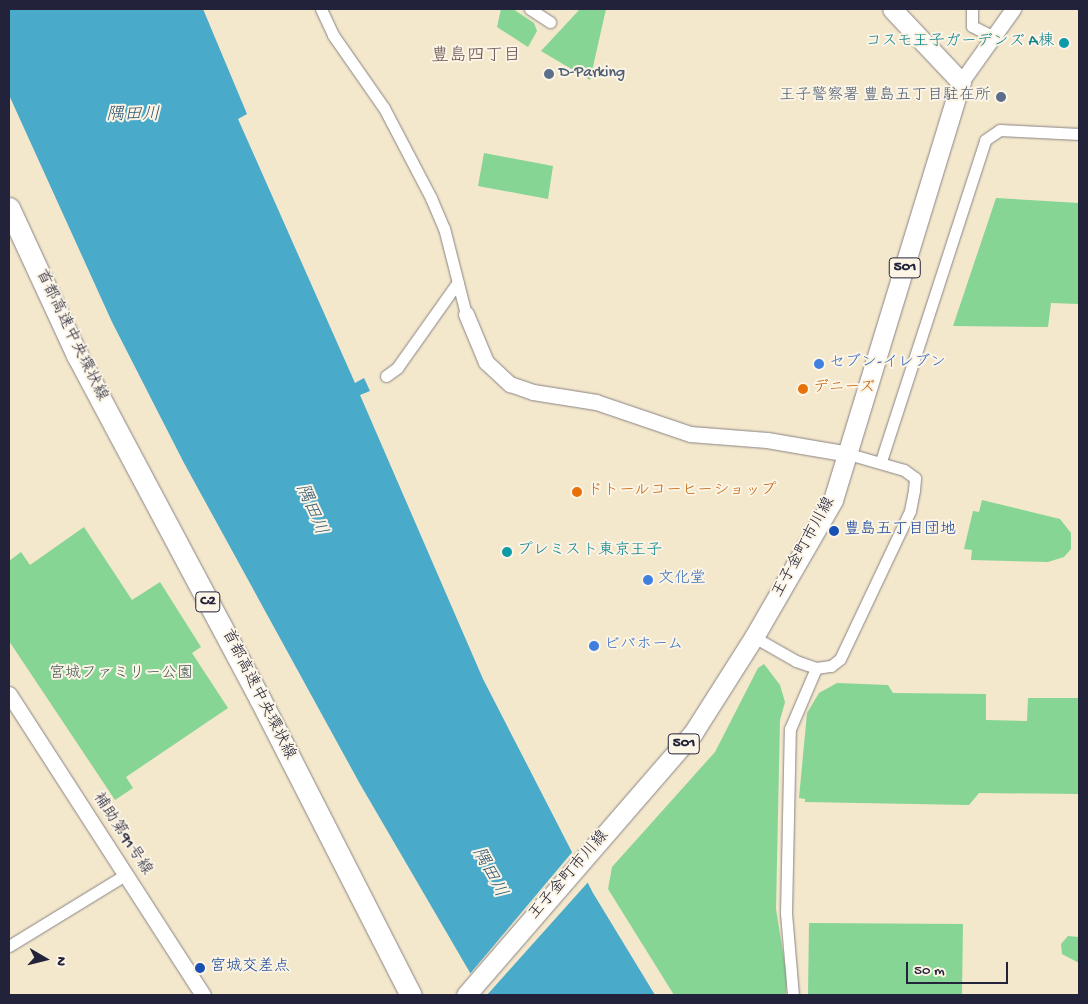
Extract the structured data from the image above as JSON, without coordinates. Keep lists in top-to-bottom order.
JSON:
{
  "streets": {
    "highway": ["首都高速中央環状線", "C2"],
    "main road": ["501", "王子金町市川線"],
    "street": ["補助第91号線"]
  },
  "districts": ["豊島四丁目"],
  "water": ["隅田川"],
  "parks": ["宮城ファミリー公園"],
  "places": [
    "コスモ王子ガーデンズ A棟",
    "D-Parking",
    "王子警察署 豊島五丁目駐在所",
    "セブン-イレブン",
    "デニーズ",
    "ドトールコーヒーショップ",
    "豊島五丁目団地",
    "プレミスト東京王子",
    "文化堂",
    "ビバホーム",
    "宮城交差点"
  ],
  "scale_bar": "50 m",
  "north": "right"
}
